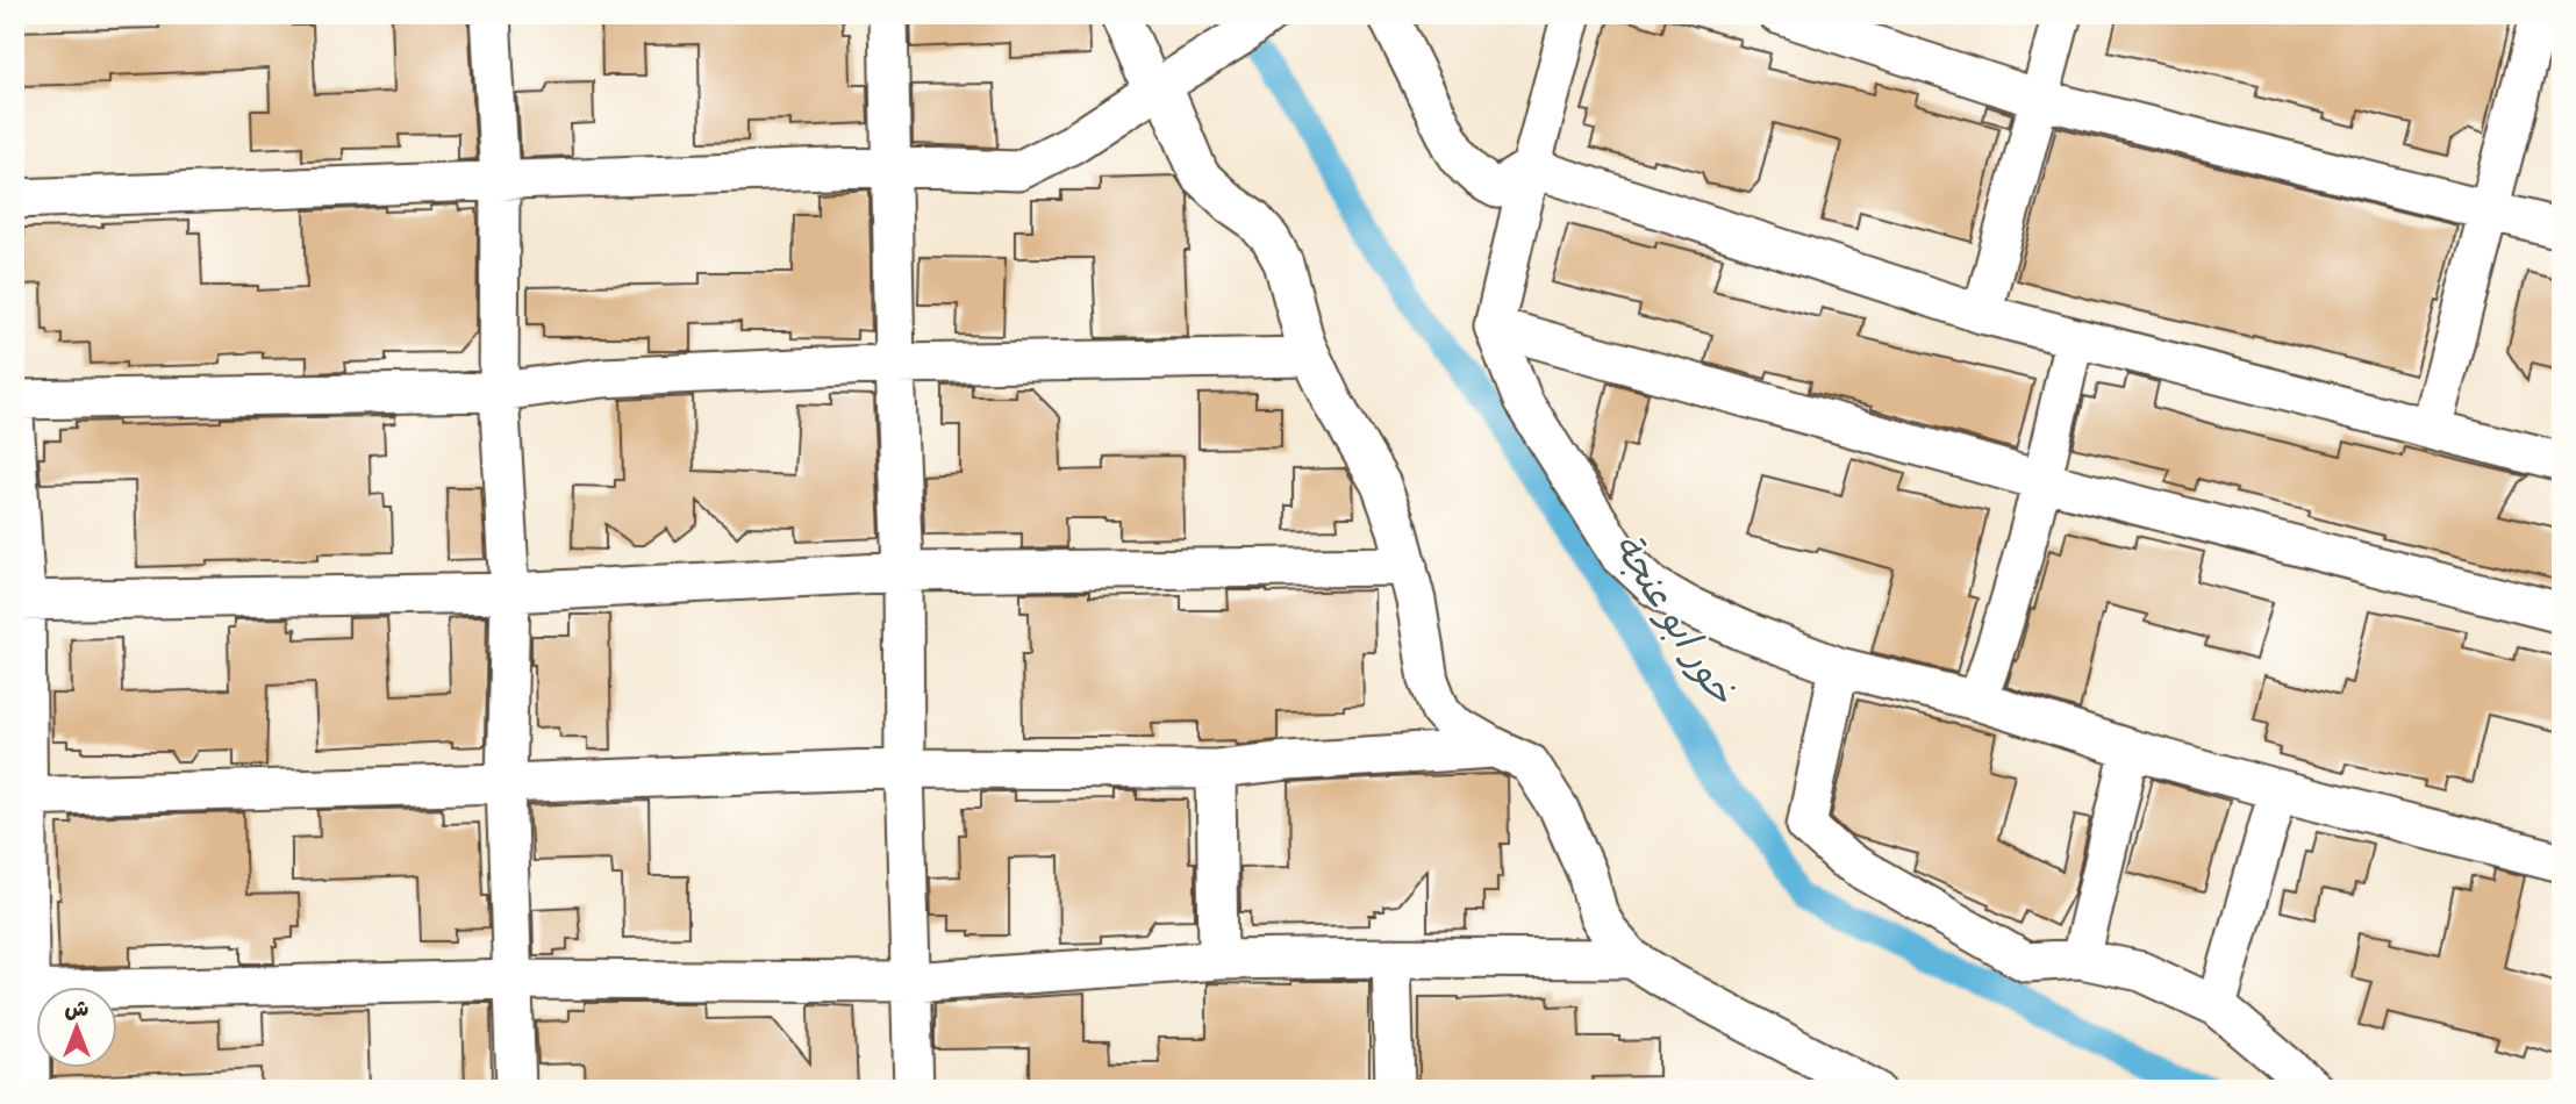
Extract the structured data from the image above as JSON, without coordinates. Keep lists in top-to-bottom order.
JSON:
{
  "water": ["خور ابو عنجة"],
  "north": "top"
}
